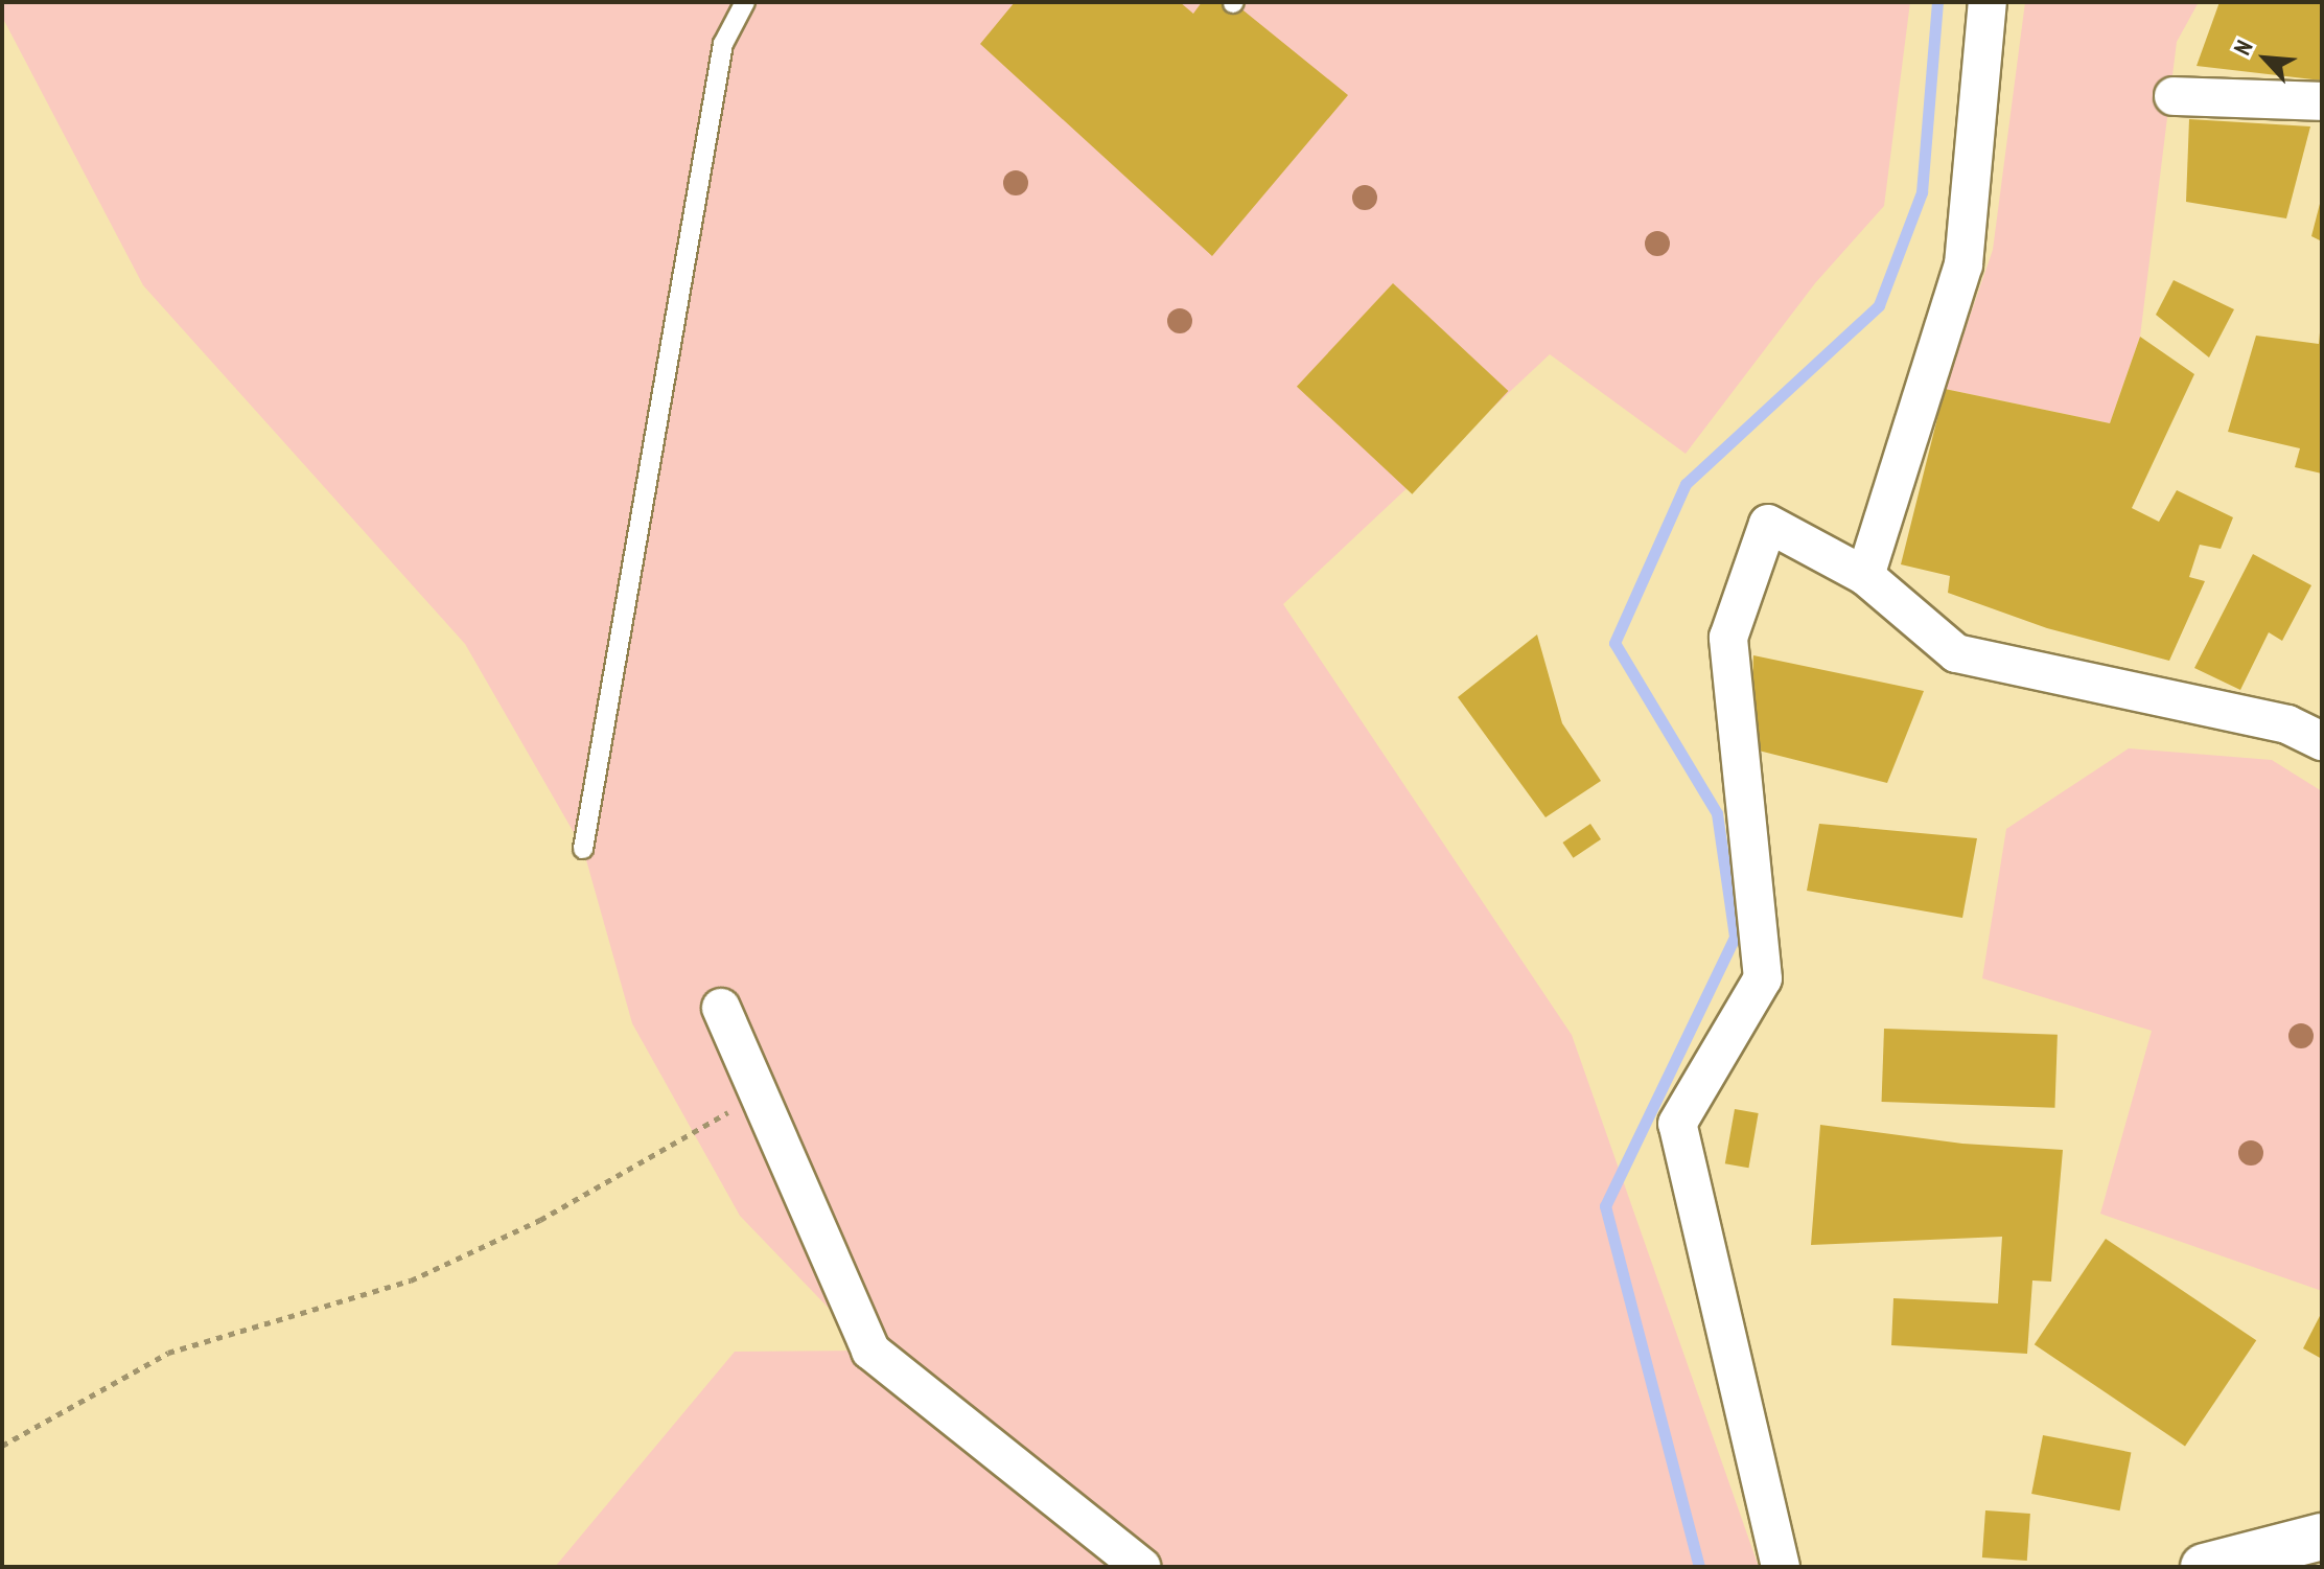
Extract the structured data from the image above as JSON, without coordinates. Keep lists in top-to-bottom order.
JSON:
{
  "north": "top left"
}
